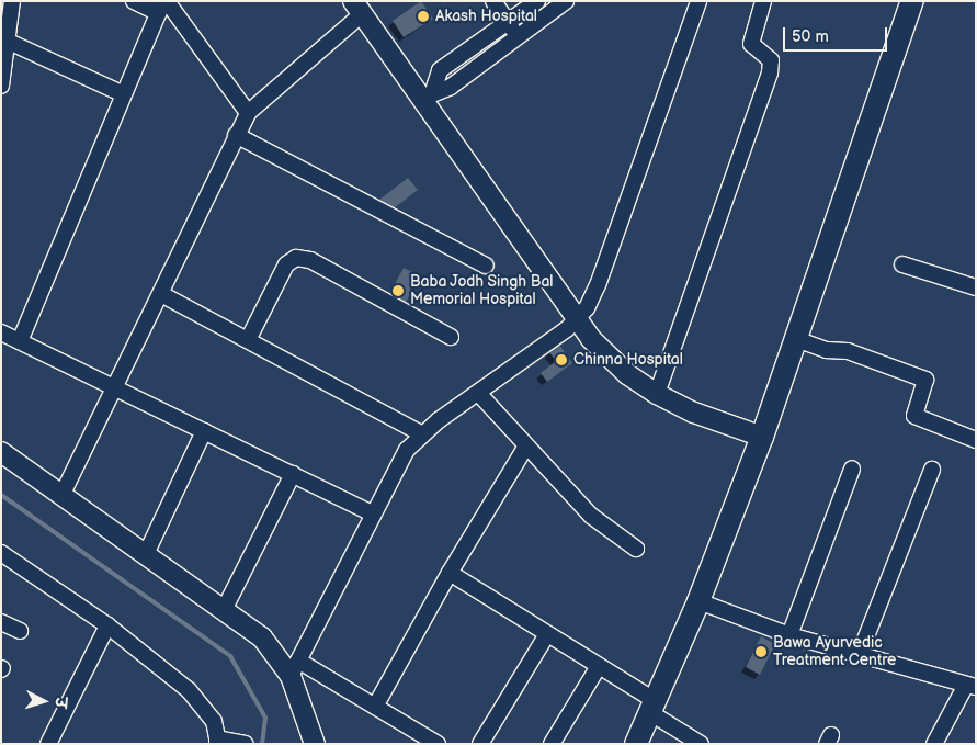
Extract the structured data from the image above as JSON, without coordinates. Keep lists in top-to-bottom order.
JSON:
{
  "places": [
    "Akash Hospital",
    "Baba Jodh Singh Bal Memorial Hospital",
    "Chinna Hospital",
    "Bawa Ayurvedic Treatment Centre"
  ],
  "scale_bar": "50 m",
  "north": "right"
}
